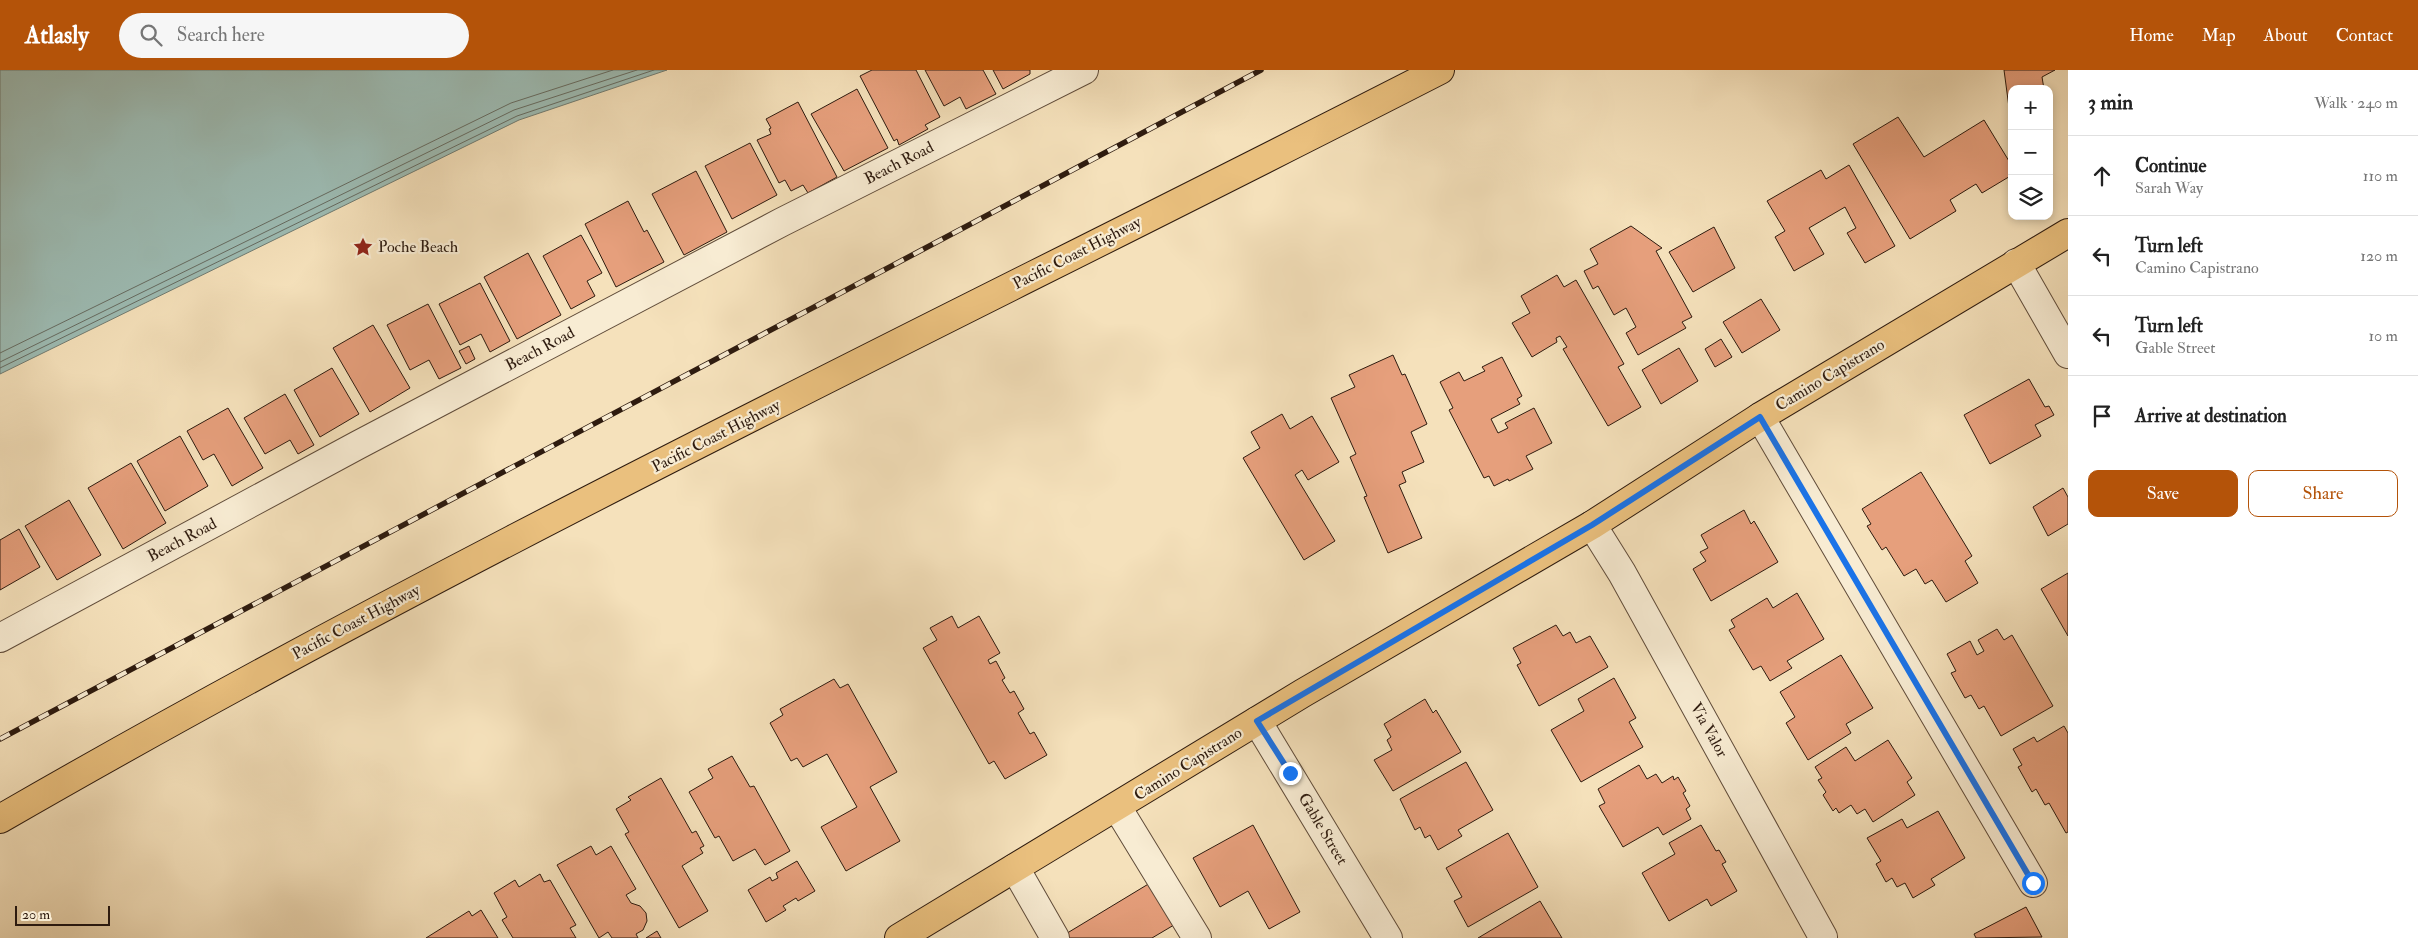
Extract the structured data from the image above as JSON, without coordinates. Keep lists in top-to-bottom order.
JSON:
{
  "streets": {
    "main road": ["Pacific Coast Highway", "Camino Capistrano"],
    "street": ["Beach Road", "Via Valor", "Gable Street"]
  },
  "crossings": [
    ["Camino Capistrano", "Via Valor"],
    ["Camino Capistrano", "Gable Street"]
  ],
  "places": {
    "place": ["Poche Beach"]
  },
  "scale_bar": "20 m",
  "page": {
    "header": "Atlasly",
    "search": "Search here",
    "nav": [
      "Home",
      "Map",
      "About",
      "Contact"
    ],
    "heading": ["3 min", "Walk · 240 m"],
    "map_buttons": ["+", "−"],
    "list": [
      ["Continue", "Sarah Way", "110 m"],
      ["Turn left", "Camino Capistrano", "120 m"],
      ["Turn left", "Gable Street", "10 m"],
      "Arrive at destination"
    ],
    "buttons": ["Save", "Share"],
    "scale": "20 m"
  }
}
